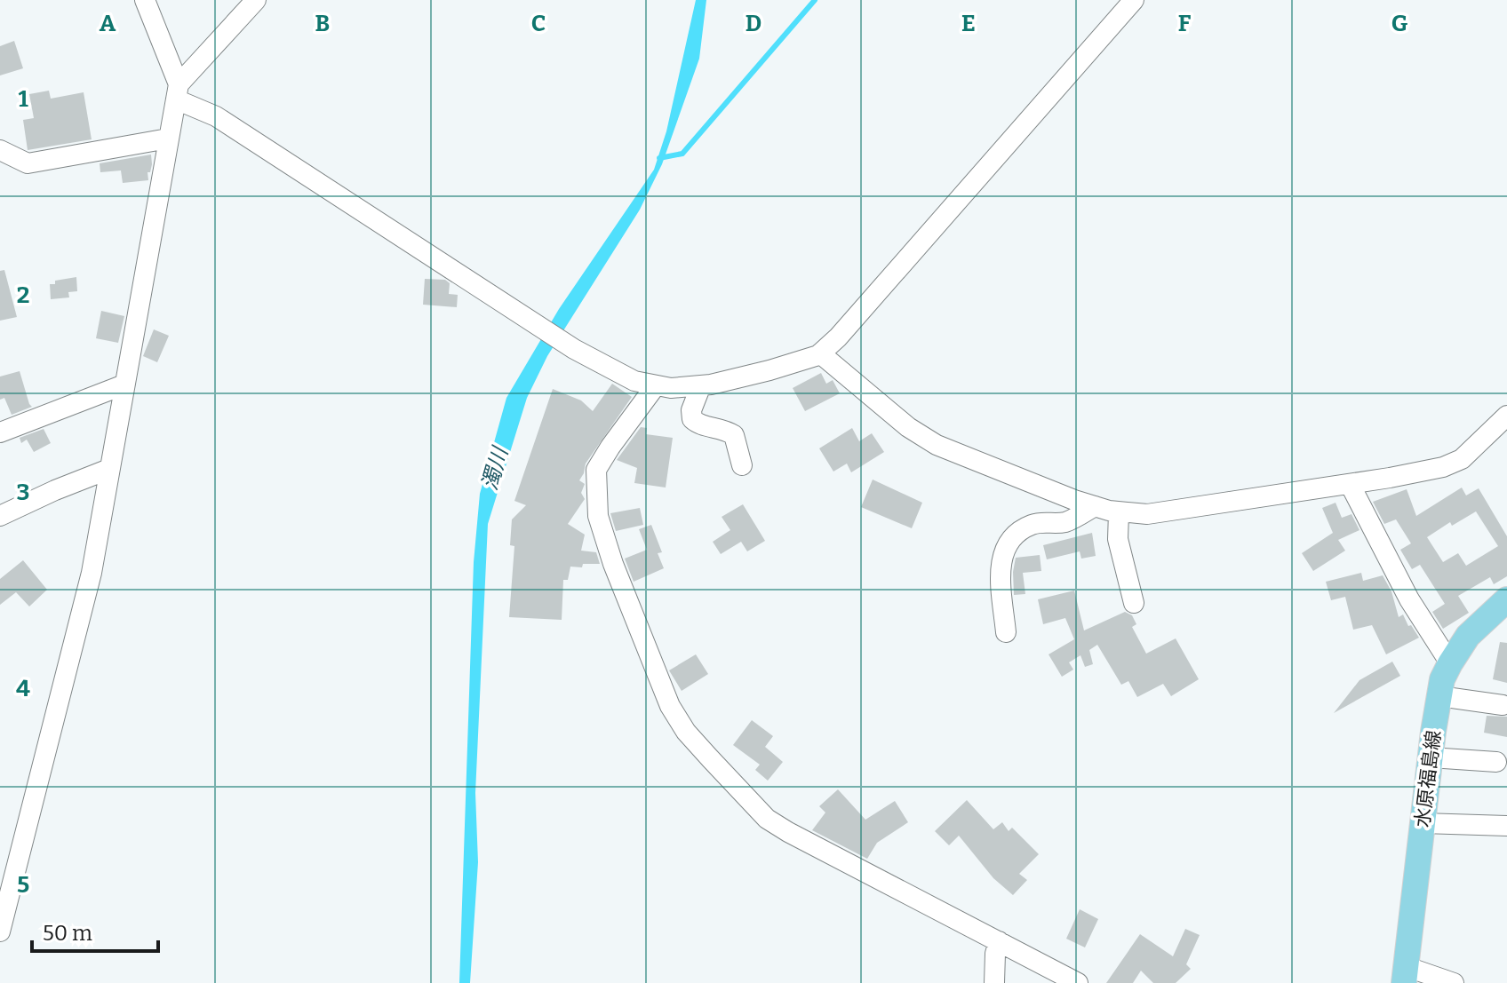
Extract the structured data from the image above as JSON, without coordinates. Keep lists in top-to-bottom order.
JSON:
{
  "streets": {
    "main road": ["水原福島線"]
  },
  "water": ["濁川"],
  "scale_bar": "50 m",
  "grid": {
    "columns": [
      "A",
      "B",
      "C",
      "D",
      "E",
      "F",
      "G"
    ],
    "rows": [
      "1",
      "2",
      "3",
      "4",
      "5"
    ]
  }
}
